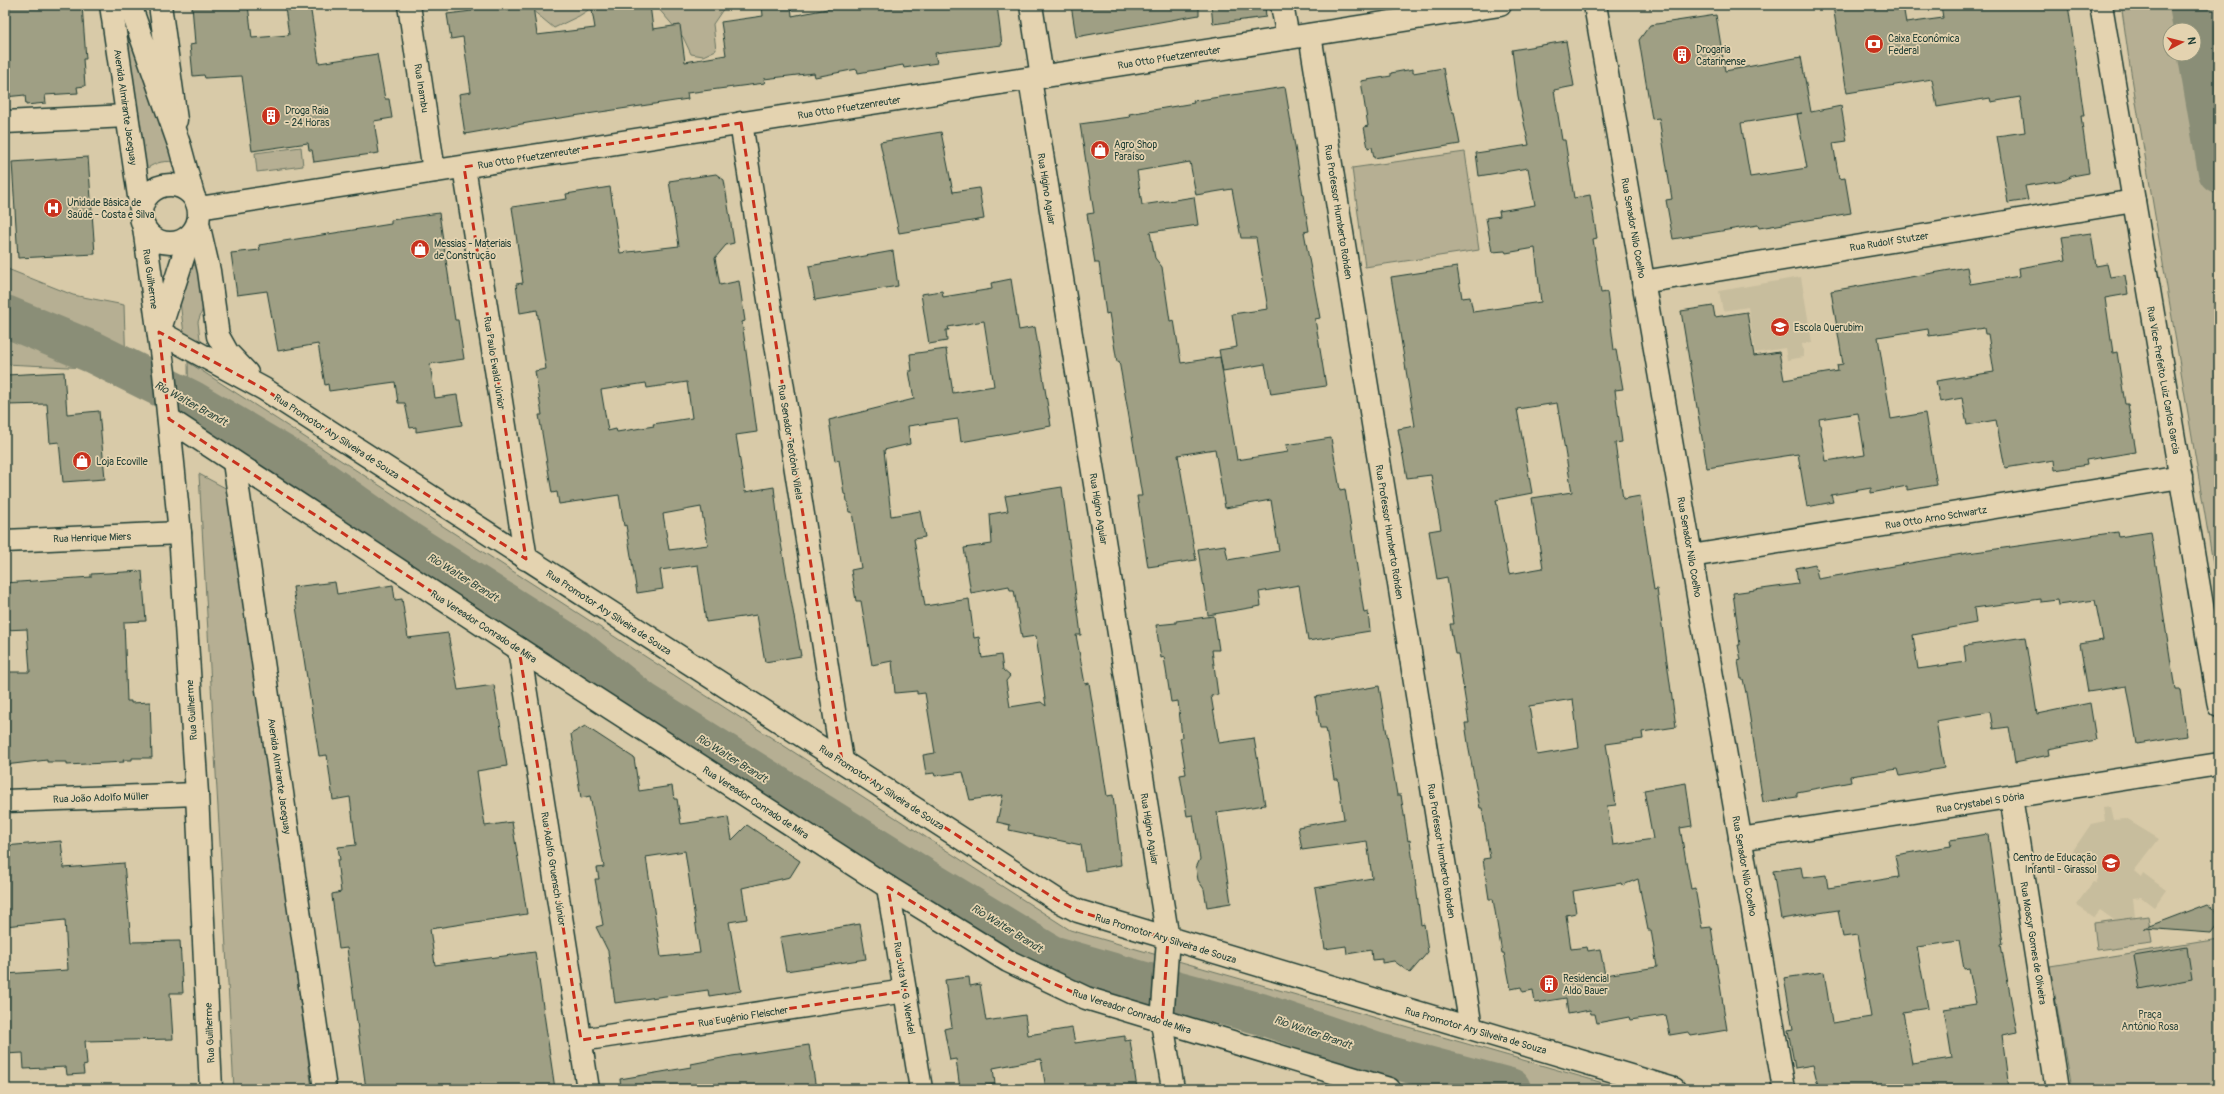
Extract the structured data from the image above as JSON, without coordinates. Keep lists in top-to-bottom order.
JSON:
{
  "streets": {
    "street": [
      "Rua Otto Pfuetzenreuter",
      "Rua Inambu",
      "Avenida Almirante Jaceguay",
      "Rua Higino Aguiar",
      "Rua Professor Humberto Rohden",
      "Rua Senador Nilo Coelho",
      "Rua Rudolf Stutzer",
      "Rua Guilherme",
      "Rua Paulo Ewald Júnior",
      "Rua Vice-Prefeito Luiz Carlos Garcia",
      "Rua Promotor Ary Silveira de Souza",
      "Rua Senador Teotônio Vilela",
      "Rua Otto Arno Schwartz",
      "Rua Henrique Miers",
      "Rua Vereador Conrado de Mira",
      "Rua João Adolfo Müller",
      "Rua Crystabel S Dória",
      "Rua Adolfo Gruensch Júnior",
      "Rua Moacyr Gomes de Oliveira",
      "Rua Juta W. G .Wendel",
      "Rua Eugênio Fleischer"
    ]
  },
  "crossings": [
    ["Rua Otto Pfuetzenreuter", "Rua Inambu"],
    ["Rua Otto Pfuetzenreuter", "Avenida Almirante Jaceguay"],
    ["Rua Otto Pfuetzenreuter", "Rua Higino Aguiar"],
    ["Rua Otto Pfuetzenreuter", "Rua Professor Humberto Rohden"],
    ["Rua Otto Pfuetzenreuter", "Rua Guilherme"],
    ["Rua Otto Pfuetzenreuter", "Rua Paulo Ewald Júnior"],
    ["Rua Otto Pfuetzenreuter", "Rua Senador Teotônio Vilela"],
    ["Avenida Almirante Jaceguay", "Rua Guilherme"],
    ["Avenida Almirante Jaceguay", "Rua Vereador Conrado de Mira"],
    ["Rua Higino Aguiar", "Rua Promotor Ary Silveira de Souza"],
    ["Rua Higino Aguiar", "Rua Vereador Conrado de Mira"],
    ["Rua Professor Humberto Rohden", "Rua Promotor Ary Silveira de Souza"],
    ["Rua Senador Nilo Coelho", "Rua Rudolf Stutzer"],
    ["Rua Senador Nilo Coelho", "Rua Otto Arno Schwartz"],
    ["Rua Senador Nilo Coelho", "Rua Crystabel S Dória"],
    ["Rua Rudolf Stutzer", "Rua Vice-Prefeito Luiz Carlos Garcia"],
    ["Rua Guilherme", "Rua Promotor Ary Silveira de Souza"],
    ["Rua Guilherme", "Rua Henrique Miers"],
    ["Rua Guilherme", "Rua Vereador Conrado de Mira"],
    ["Rua Guilherme", "Rua João Adolfo Müller"],
    ["Rua Paulo Ewald Júnior", "Rua Promotor Ary Silveira de Souza"],
    ["Rua Vice-Prefeito Luiz Carlos Garcia", "Rua Otto Arno Schwartz"],
    ["Rua Promotor Ary Silveira de Souza", "Rua Senador Teotônio Vilela"],
    ["Rua Vereador Conrado de Mira", "Rua Adolfo Gruensch Júnior"],
    ["Rua Vereador Conrado de Mira", "Rua Juta W. G .Wendel"],
    ["Rua Crystabel S Dória", "Rua Moacyr Gomes de Oliveira"],
    ["Rua Adolfo Gruensch Júnior", "Rua Eugênio Fleischer"],
    ["Rua Juta W. G .Wendel", "Rua Eugênio Fleischer"]
  ],
  "water": ["Rio Walter Brandt"],
  "parks": ["Praça Antônio Rosa"],
  "places": {
    "bank": ["Caixa Econômica Federal"],
    "building": ["Drogaria Catarinense", "Droga Raia - 24 Horas", "Residencial Aldo Bauer"],
    "shop": ["Agro Shop Paraíso", "Messias - Materiais de Construção", "Loja Ecoville"],
    "hospital": ["Unidade Básica de Saúde - Costa e Silva"],
    "school or university": ["Escola Querubim", "Centro de Educação Infantil - Girassol"]
  },
  "north": "right"
}
